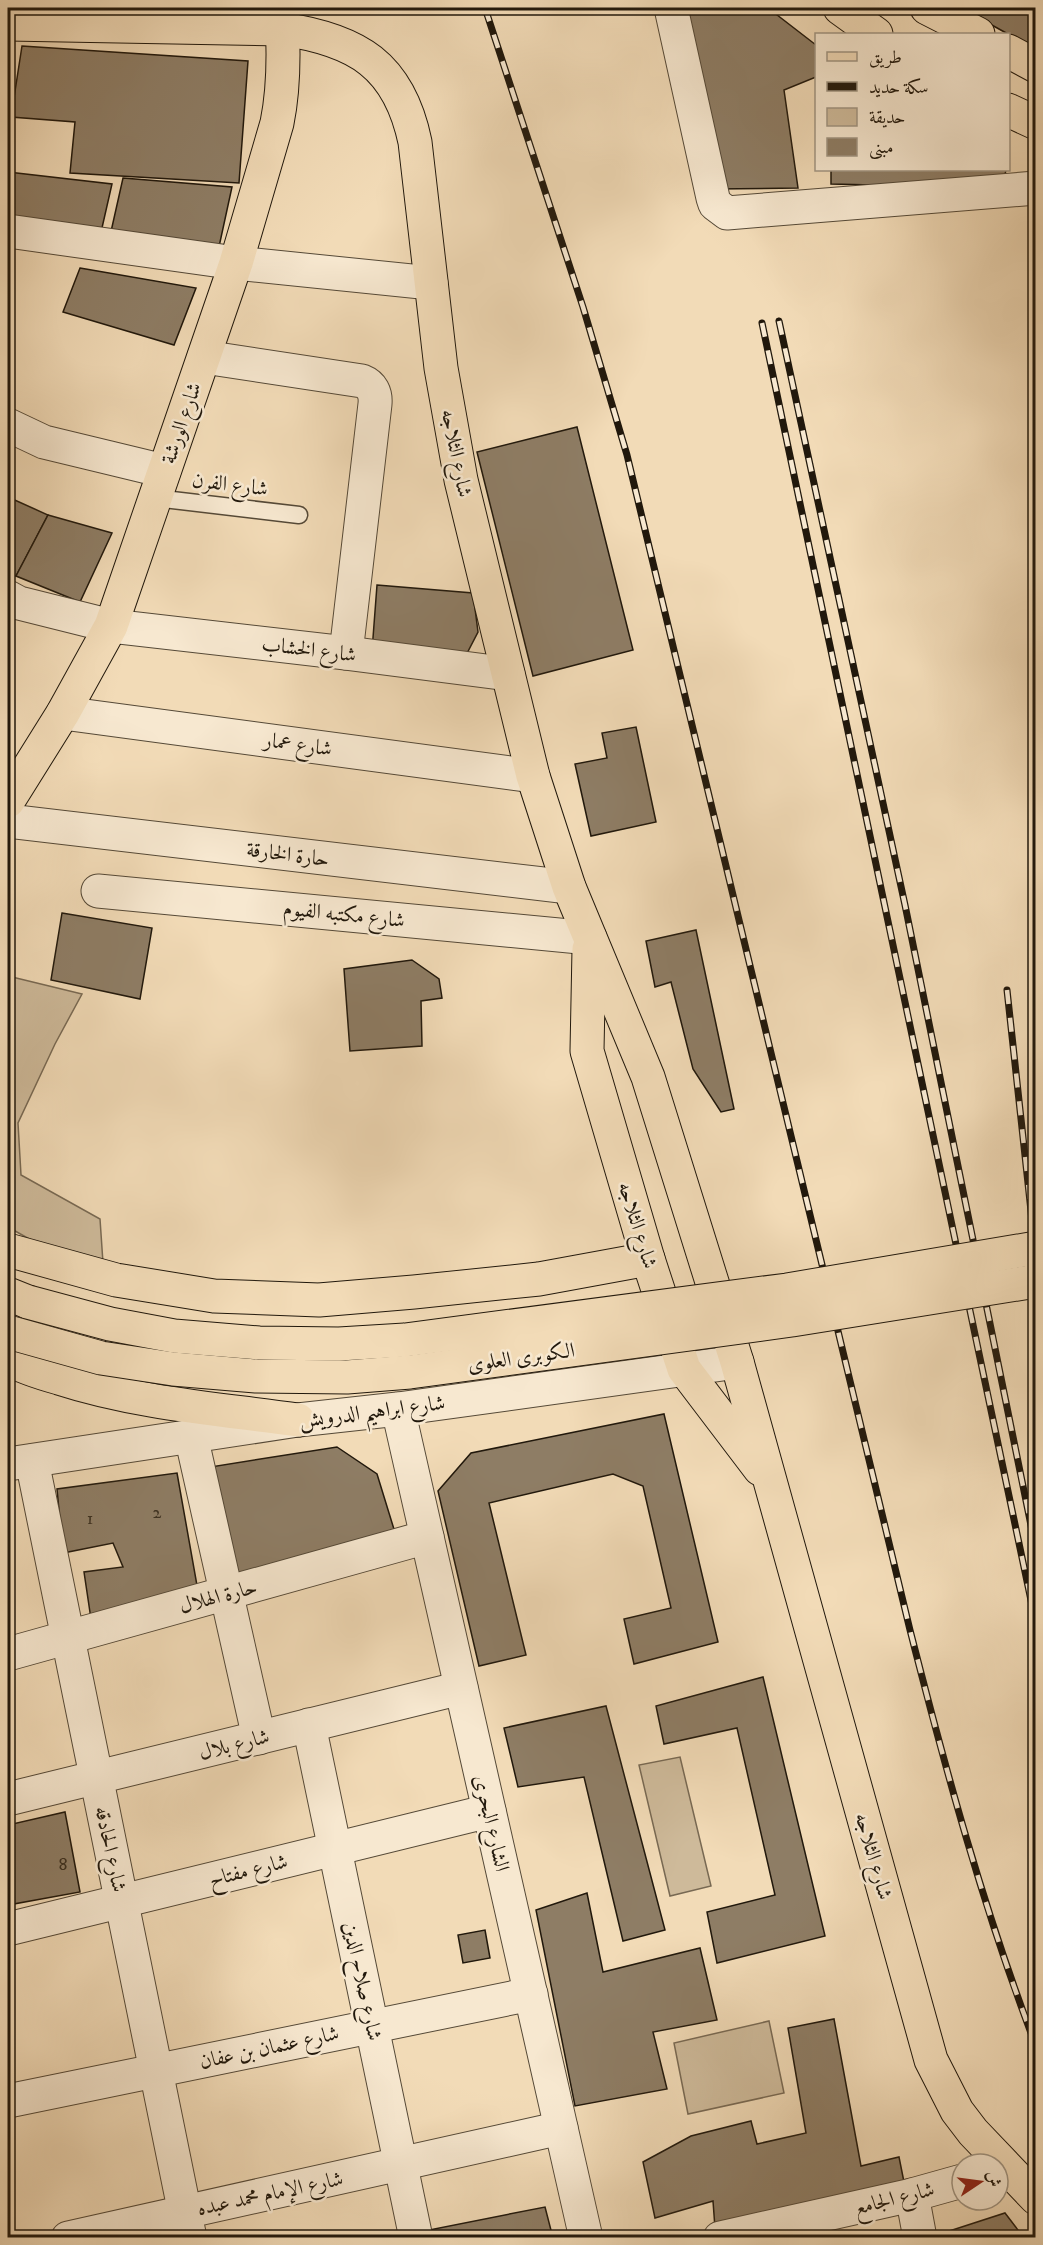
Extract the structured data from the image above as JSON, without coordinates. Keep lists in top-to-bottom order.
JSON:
{
  "streets": {
    "main road": ["شارع الورشة", "شارع الثلاجه", "الكوبرى العلوى"],
    "street": [
      "شارع الخشاب",
      "شارع عمار",
      "حارة الخارقة",
      "شارع مكتبه الفيوم",
      "شارع ابراهيم الدرويش",
      "حارة الهلال",
      "شارع بلال",
      "الشارع البحرى",
      "شارع الحادقه",
      "شارع مفتاح",
      "شارع صلاح الدين",
      "شارع عثمان بن عفان",
      "شارع الإمام محمد عبده",
      "شارع الجامع"
    ],
    "lane": ["شارع الفرن"]
  },
  "crossings": [
    ["شارع الورشة", "شارع الثلاجه"],
    ["شارع الورشة", "شارع الفرن"],
    ["شارع الورشة", "شارع الخشاب"],
    ["شارع الورشة", "شارع عمار"],
    ["شارع الثلاجه", "شارع الخشاب"],
    ["شارع الثلاجه", "شارع عمار"],
    ["شارع الثلاجه", "حارة الخارقة"],
    ["شارع الثلاجه", "شارع مكتبه الفيوم"],
    ["شارع الثلاجه", "شارع ابراهيم الدرويش"],
    ["شارع ابراهيم الدرويش", "الشارع البحرى"],
    ["شارع ابراهيم الدرويش", "شارع الحادقه"],
    ["حارة الهلال", "الشارع البحرى"],
    ["حارة الهلال", "شارع الحادقه"],
    ["شارع بلال", "الشارع البحرى"],
    ["شارع بلال", "شارع الحادقه"],
    ["شارع بلال", "شارع صلاح الدين"],
    ["الشارع البحرى", "شارع مفتاح"],
    ["الشارع البحرى", "شارع عثمان بن عفان"],
    ["الشارع البحرى", "شارع الإمام محمد عبده"],
    ["شارع الحادقه", "شارع مفتاح"],
    ["شارع الحادقه", "شارع عثمان بن عفان"],
    ["شارع الحادقه", "شارع الإمام محمد عبده"],
    ["شارع مفتاح", "شارع صلاح الدين"],
    ["شارع صلاح الدين", "شارع عثمان بن عفان"],
    ["شارع صلاح الدين", "شارع الإمام محمد عبده"]
  ],
  "house_numbers": ["2", "1", "8"],
  "legend": [
    "طريق",
    "سكة حديد",
    "حديقة",
    "مبنى"
  ],
  "north": "right"
}
